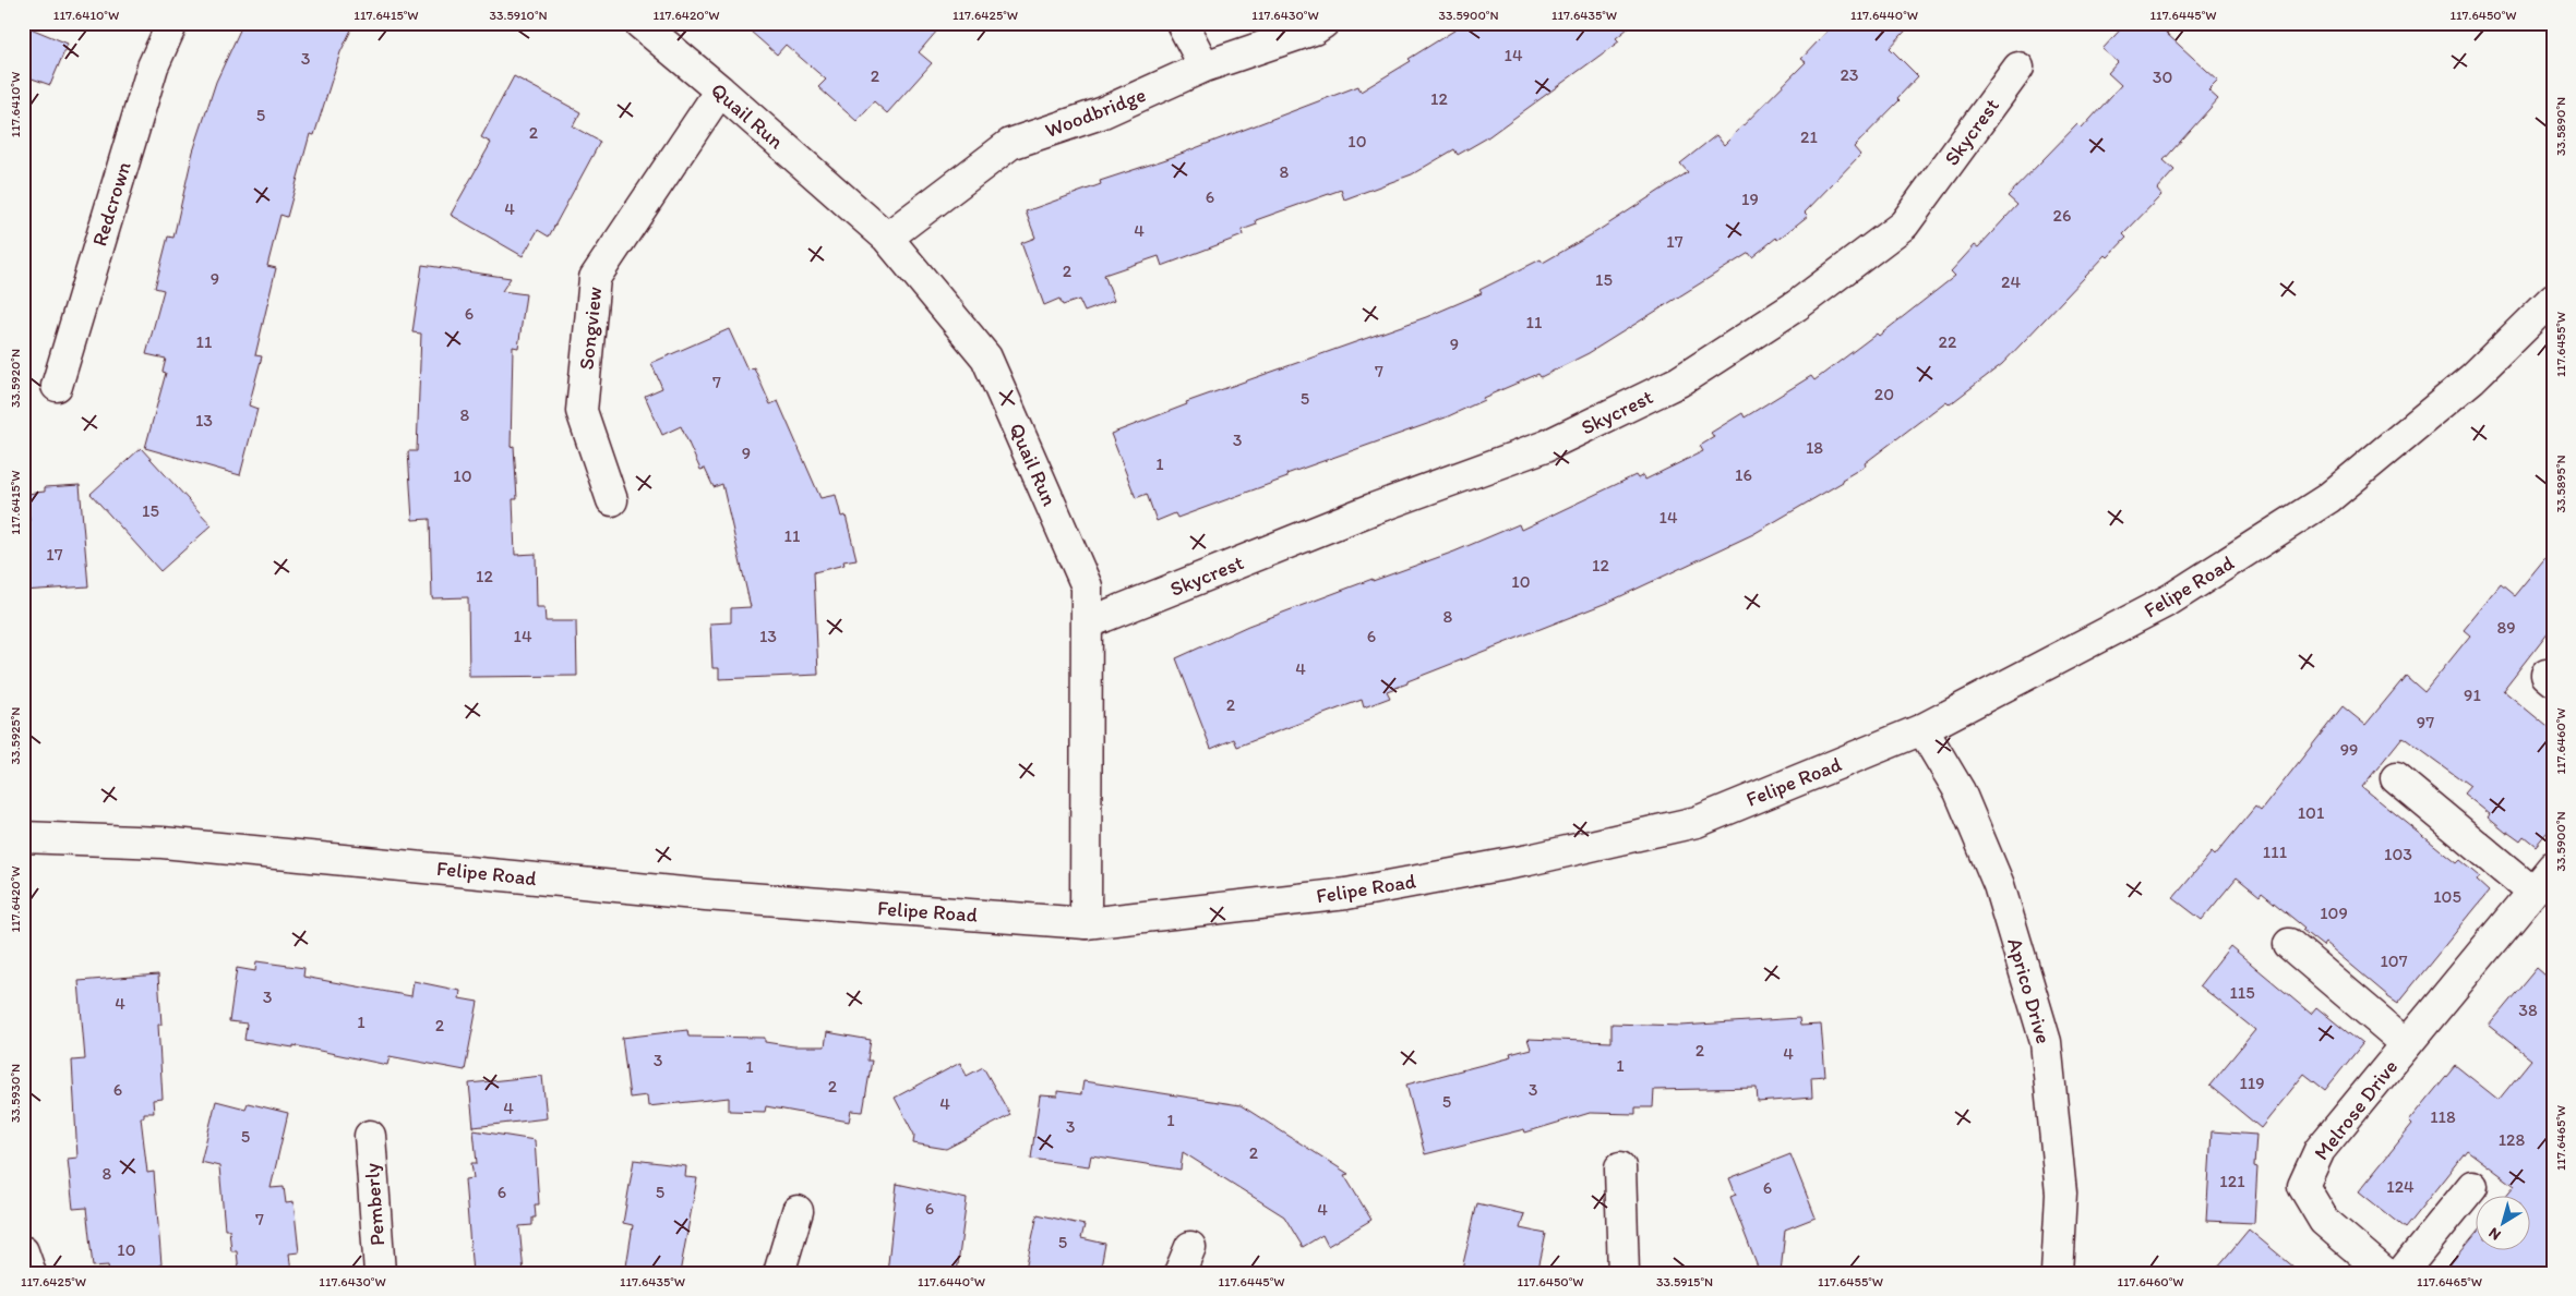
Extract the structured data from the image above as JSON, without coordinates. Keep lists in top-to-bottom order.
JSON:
{
  "streets": {
    "street": [
      "Woodbridge",
      "Quail Run",
      "Skycrest",
      "Redcrown",
      "Songview",
      "Felipe Road",
      "Aprico Drive",
      "Melrose Drive",
      "Pemberly"
    ]
  },
  "crossings": [
    ["Woodbridge", "Quail Run"],
    ["Quail Run", "Skycrest"],
    ["Quail Run", "Songview"],
    ["Quail Run", "Felipe Road"],
    ["Felipe Road", "Aprico Drive"]
  ],
  "house_numbers": [
    "14",
    "3",
    "23",
    "2",
    "30",
    "12",
    "5",
    "2",
    "21",
    "10",
    "8",
    "6",
    "19",
    "4",
    "26",
    "4",
    "17",
    "2",
    "9",
    "15",
    "24",
    "6",
    "11",
    "11",
    "22",
    "9",
    "7",
    "7",
    "20",
    "5",
    "8",
    "13",
    "3",
    "18",
    "9",
    "1",
    "16",
    "10",
    "15",
    "14",
    "11",
    "17",
    "12",
    "12",
    "10",
    "8",
    "89",
    "14",
    "13",
    "6",
    "4",
    "91",
    "2",
    "97",
    "99",
    "101",
    "111",
    "103",
    "105",
    "109",
    "107",
    "115",
    "3",
    "4",
    "38",
    "1",
    "2",
    "2",
    "4",
    "3",
    "1",
    "1",
    "119",
    "2",
    "6",
    "3",
    "5",
    "4",
    "4",
    "118",
    "1",
    "3",
    "5",
    "128",
    "2",
    "8",
    "121",
    "124",
    "6",
    "6",
    "5",
    "6",
    "4",
    "7",
    "5",
    "10"
  ],
  "north": "bottom left",
  "coordinates": [
    "117.6410°W",
    "117.6415°W",
    "33.5910°N",
    "117.6420°W",
    "117.6425°W",
    "117.6430°W",
    "33.5900°N",
    "117.6435°W",
    "117.6440°W",
    "117.6445°W",
    "117.6450°W",
    "33.5890°N",
    "117.6455°W",
    "33.5920°N",
    "33.5895°N",
    "33.5925°N",
    "117.6460°W",
    "33.5930°N",
    "117.6465°W",
    "33.5915°N"
  ]
}
